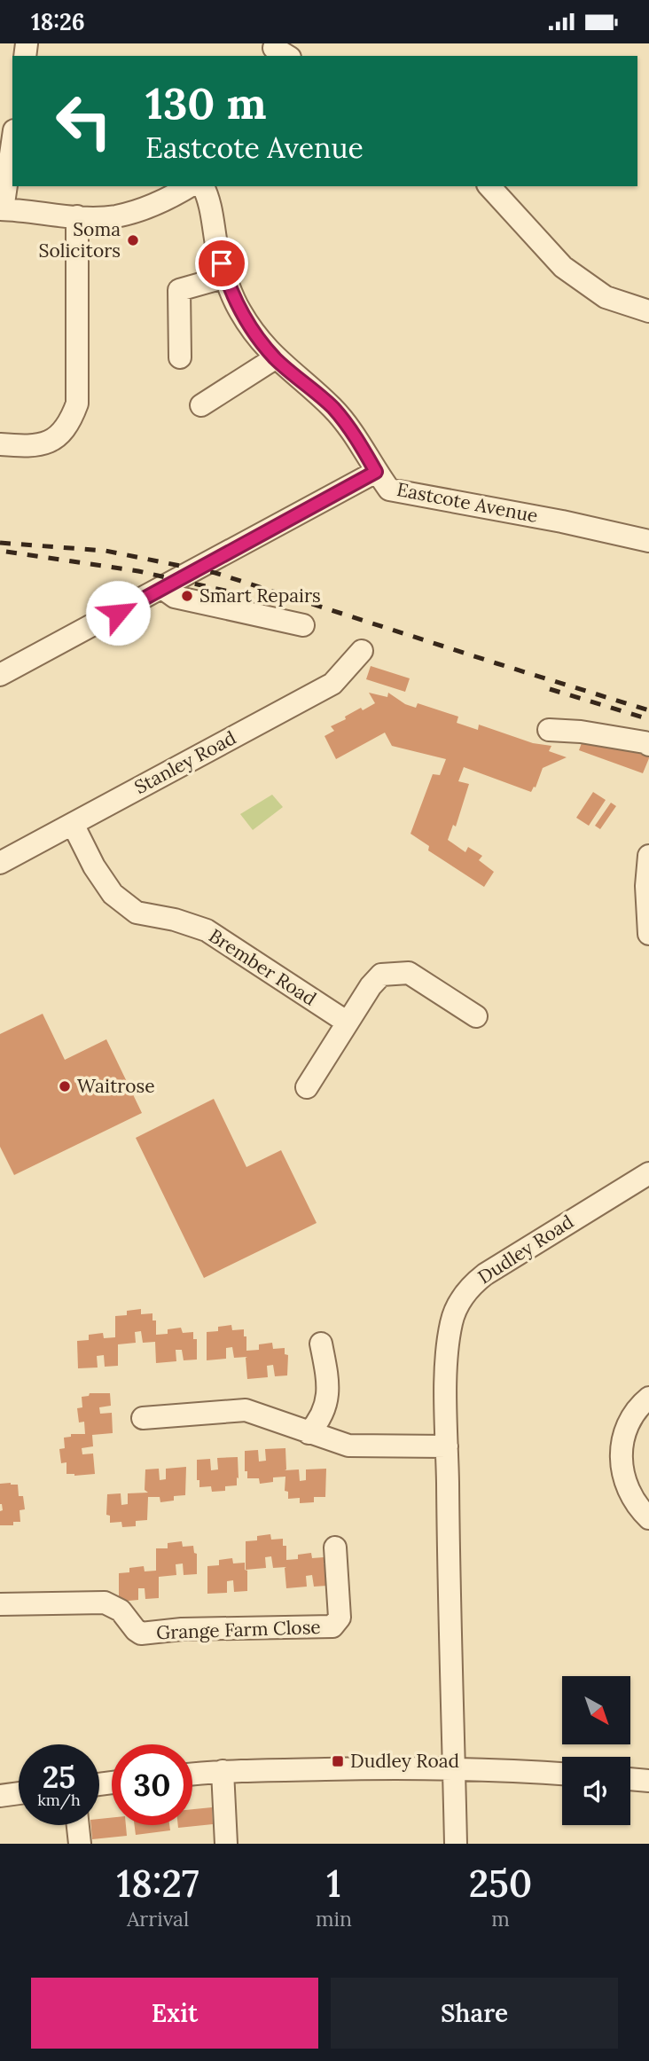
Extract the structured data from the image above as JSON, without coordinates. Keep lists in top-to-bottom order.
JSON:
{
  "streets": {
    "street": [
      "Eastcote Avenue",
      "Stanley Road",
      "Brember Road",
      "Dudley Road",
      "Grange Farm Close"
    ]
  },
  "crossings": [
    ["Stanley Road", "Brember Road"]
  ],
  "places": {
    "other": ["Soma Solicitors", "Smart Repairs", "Waitrose"],
    "transit": ["Dudley Road"]
  },
  "north": "bottom right",
  "page": {
    "status": "18:26",
    "turn": ["130 m", "Eastcote Avenue"],
    "speed": "25 km/h",
    "limit": "30",
    "eta": [
      "18:27",
      "Arrival",
      "1",
      "min",
      "250",
      "m"
    ],
    "buttons": ["Exit", "Share"]
  }
}
